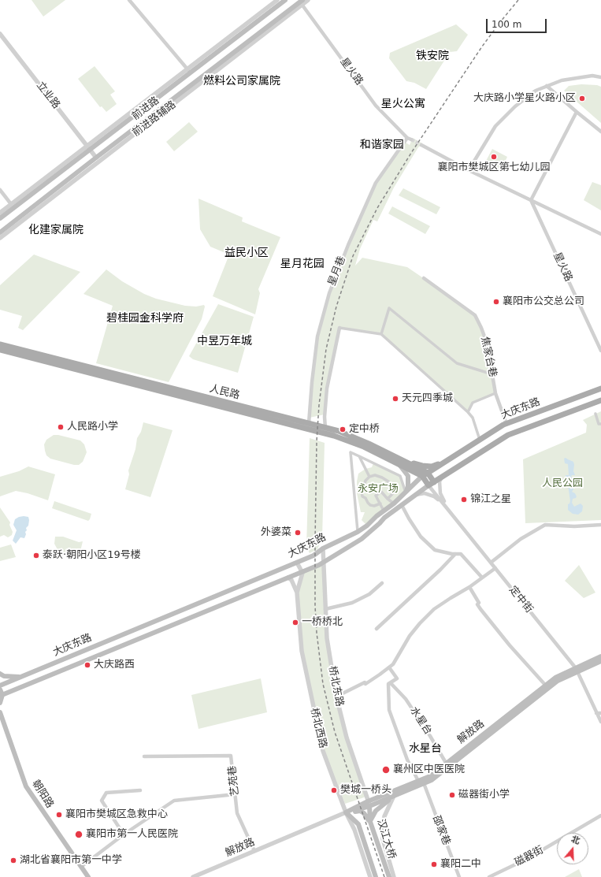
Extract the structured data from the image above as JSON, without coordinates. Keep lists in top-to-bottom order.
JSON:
{
  "streets": {
    "main road": [
      "前进路",
      "人民路",
      "大庆东路",
      "解放路",
      "朝阳路",
      "汉江大桥"
    ],
    "street": [
      "星火路",
      "立业路",
      "前进路辅路",
      "星月巷",
      "焦家台巷",
      "定中街",
      "桥北东路",
      "水星台",
      "桥北西路",
      "艺苑巷",
      "邵家巷",
      "磁器街"
    ]
  },
  "crossings": [
    ["星火路", "前进路"],
    ["星火路", "前进路辅路"],
    ["星火路", "星月巷"],
    ["立业路", "前进路"],
    ["前进路", "前进路辅路"],
    ["星月巷", "人民路"],
    ["焦家台巷", "大庆东路"],
    ["人民路", "大庆东路"],
    ["大庆东路", "定中街"],
    ["大庆东路", "桥北东路"],
    ["大庆东路", "桥北西路"],
    ["定中街", "解放路"],
    ["桥北东路", "解放路"],
    ["桥北东路", "汉江大桥"],
    ["水星台", "解放路"],
    ["桥北西路", "解放路"],
    ["桥北西路", "汉江大桥"],
    ["解放路", "艺苑巷"],
    ["解放路", "邵家巷"],
    ["解放路", "汉江大桥"]
  ],
  "districts": [
    "铁安院",
    "燃料公司家属院",
    "星火公寓",
    "和谐家园",
    "化建家属院",
    "益民小区",
    "星月花园",
    "碧桂园金科学府",
    "中昱万年城",
    "水星台"
  ],
  "parks": ["人民公园", "永安广场"],
  "places": [
    "大庆路小学星火路小区",
    "襄阳市樊城区第七幼儿园",
    "襄阳市公交总公司",
    "天元四季城",
    "人民路小学",
    "定中桥",
    "锦江之星",
    "外婆菜",
    "泰跃·朝阳小区19号楼",
    "一桥桥北",
    "大庆路西",
    "襄州区中医医院",
    "樊城一桥头",
    "磁器街小学",
    "襄阳市樊城区急救中心",
    "襄阳市第一人民医院",
    "湖北省襄阳市第一中学",
    "襄阳二中"
  ],
  "scale_bar": "100 m",
  "north": "top"
}
